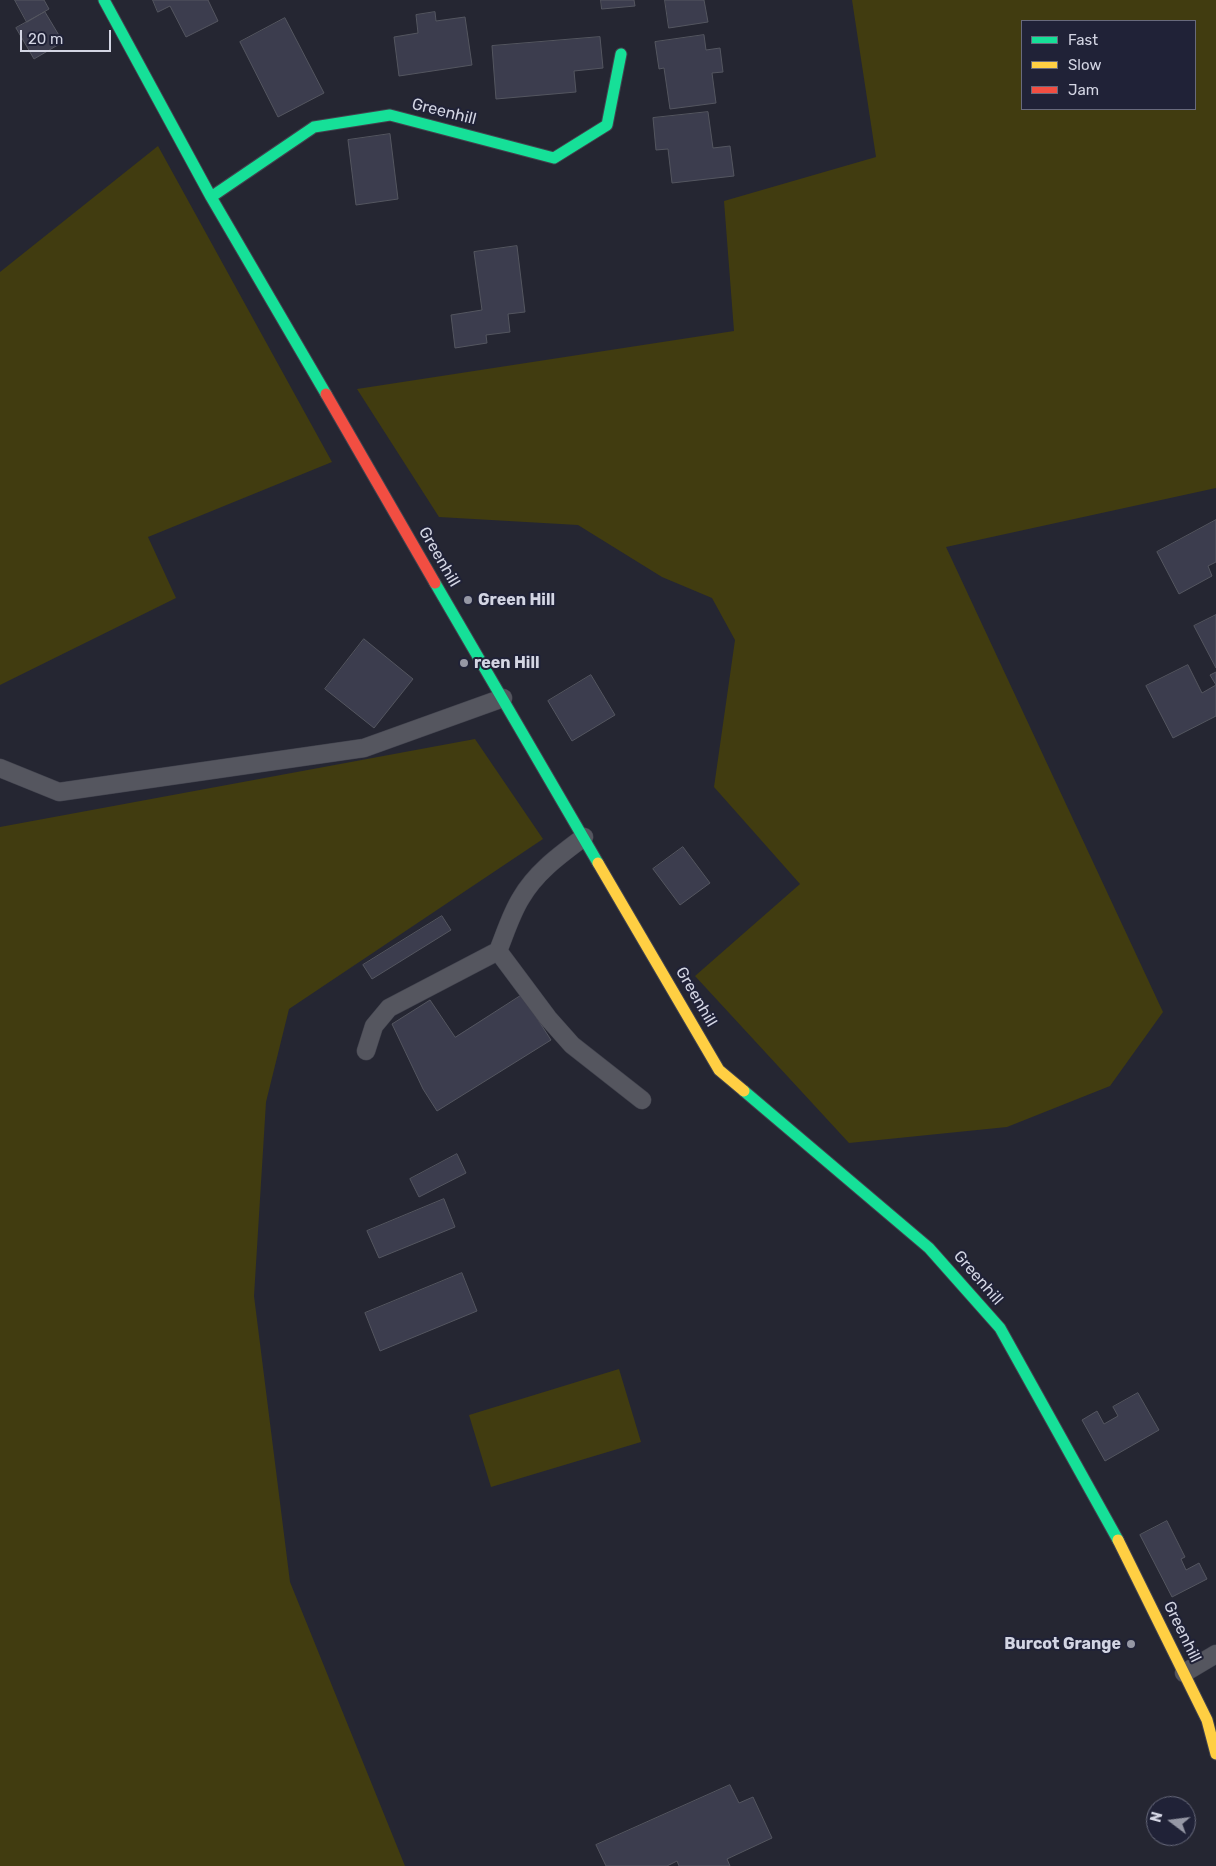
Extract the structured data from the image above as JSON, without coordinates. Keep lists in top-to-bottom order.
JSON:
{
  "streets": {
    "street": ["Greenhill"]
  },
  "places": ["Green Hill", "reen Hill", "Burcot Grange"],
  "legend": ["Fast", "Slow", "Jam"],
  "scale_bar": "20 m",
  "north": "left"
}
